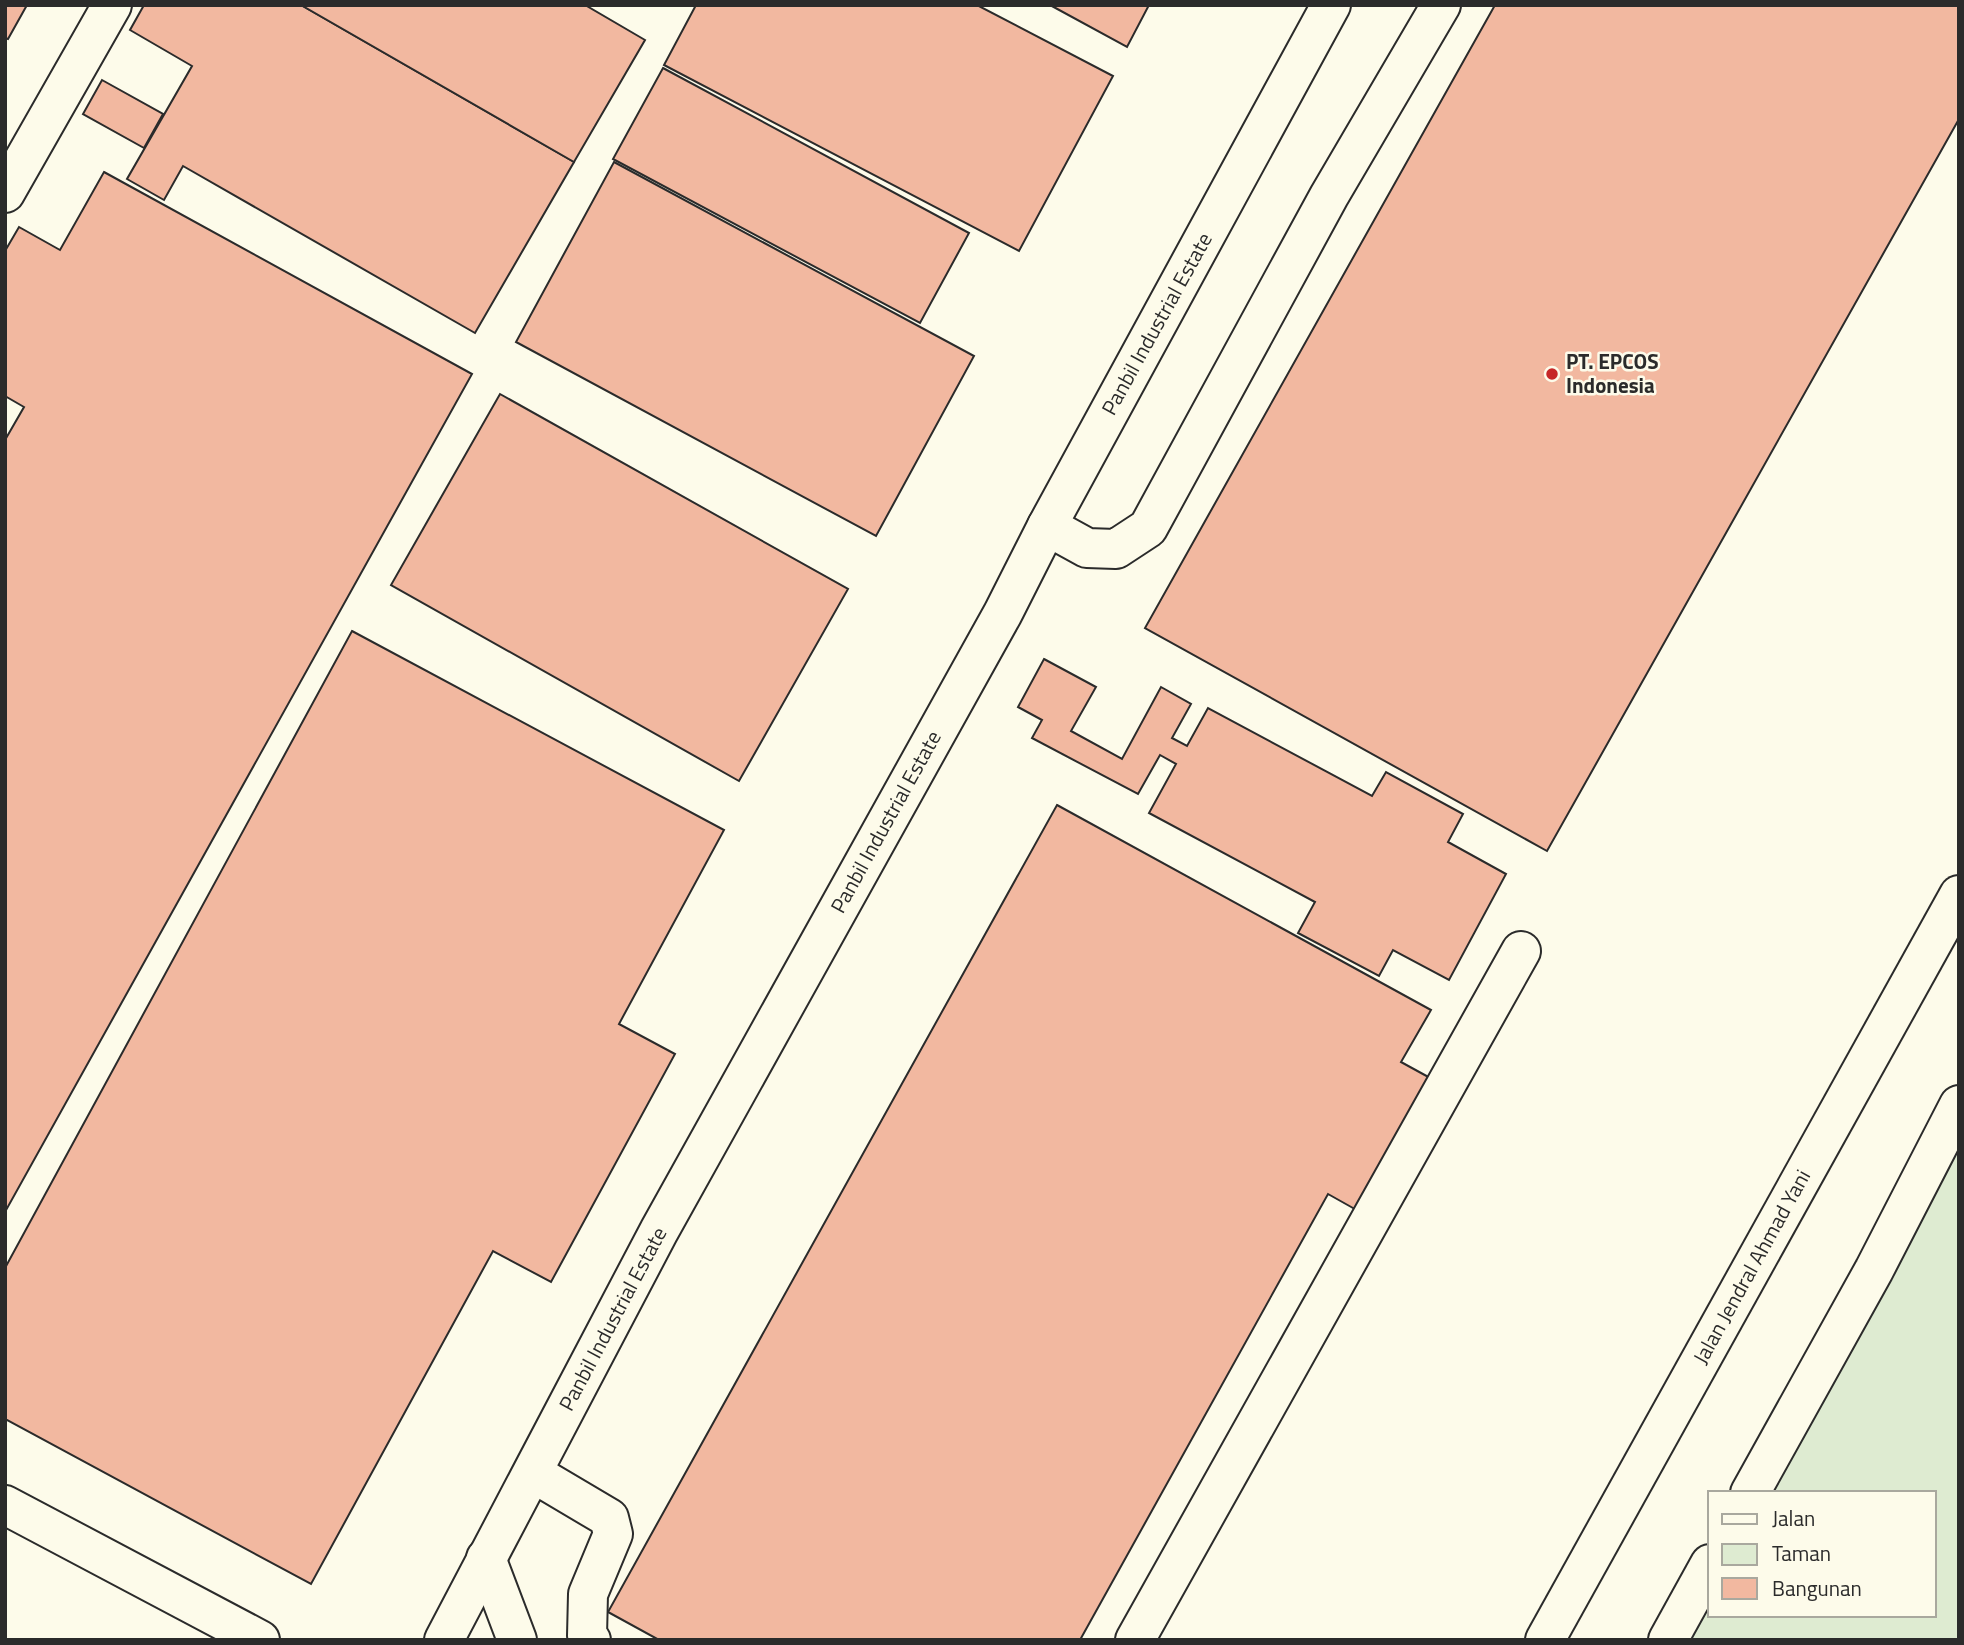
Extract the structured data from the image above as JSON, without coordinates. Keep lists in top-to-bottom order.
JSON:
{
  "streets": {
    "main road": ["Panbil Industrial Estate", "Jalan Jendral Ahmad Yani"]
  },
  "places": ["PT. EPCOS Indonesia"],
  "legend": ["Jalan", "Taman", "Bangunan"]
}
